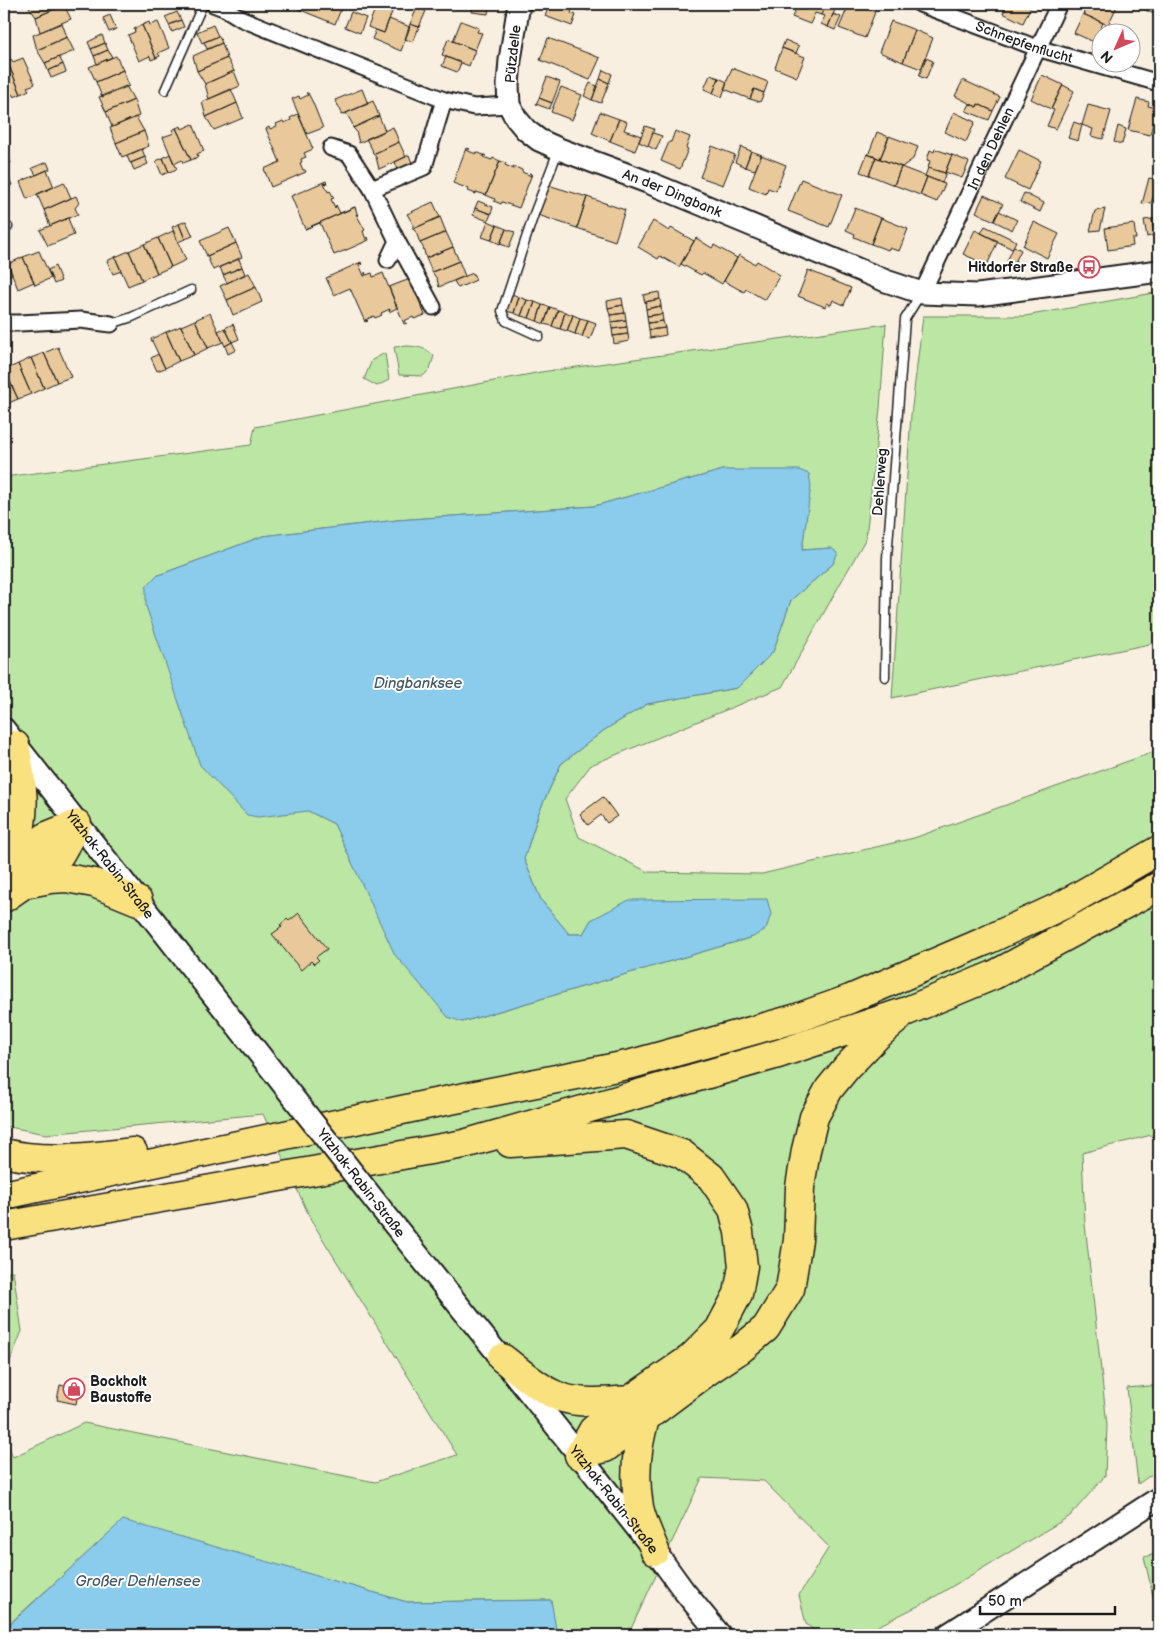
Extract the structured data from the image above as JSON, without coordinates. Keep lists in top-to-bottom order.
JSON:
{
  "streets": {
    "street": [
      "Schnepfenflucht",
      "Pützdelle",
      "In den Dehlen",
      "An der Dingbank",
      "Yitzhak-Rabin-Straße"
    ],
    "lane": ["Dehlerweg"]
  },
  "crossings": [
    ["Schnepfenflucht", "In den Dehlen"],
    ["Pützdelle", "An der Dingbank"],
    ["In den Dehlen", "An der Dingbank"],
    ["In den Dehlen", "Dehlerweg"],
    ["An der Dingbank", "Dehlerweg"]
  ],
  "water": ["Dingbanksee", "Großer Dehlensee"],
  "places": {
    "bus stop": ["Hitdorfer Straße"],
    "shop": ["Bockholt Baustoffe"]
  },
  "scale_bar": "50 m",
  "north": "bottom left"
}
